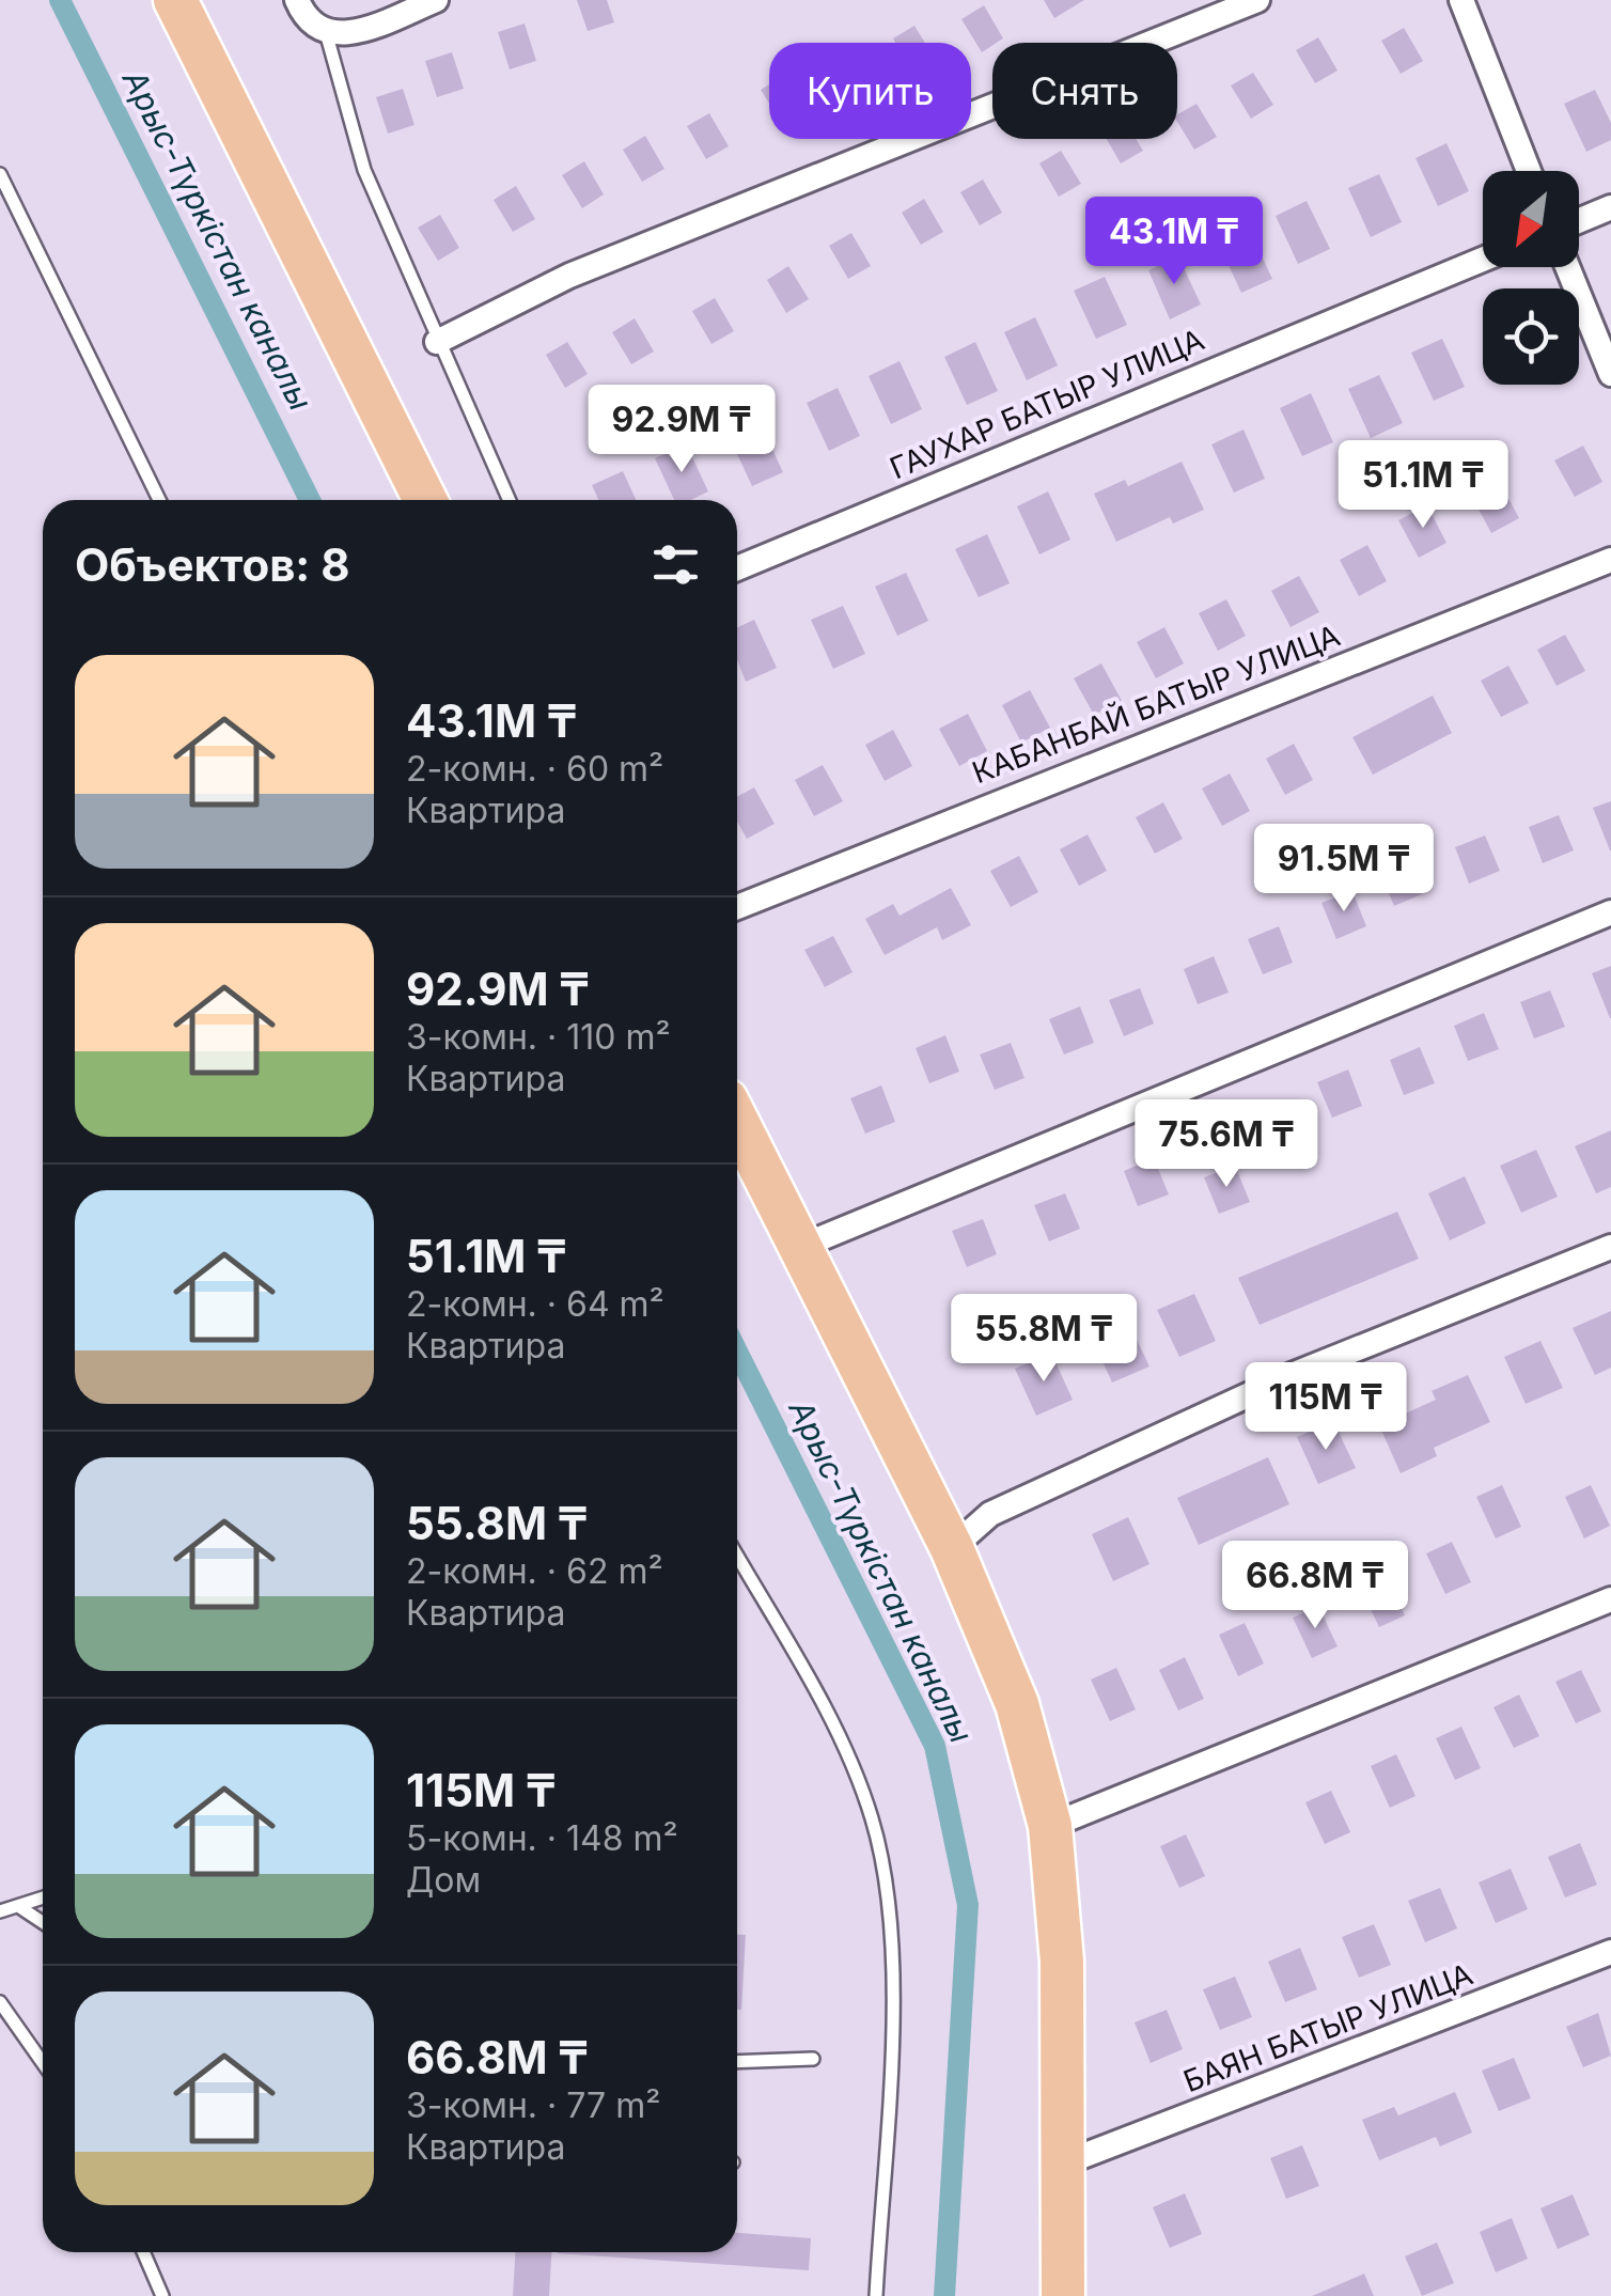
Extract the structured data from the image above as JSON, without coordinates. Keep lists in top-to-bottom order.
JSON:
{
  "streets": {
    "street": ["ГАУХАР БАТЫР УЛИЦА", "КАБАНБАЙ БАТЫР УЛИЦА", "БАЯН БАТЫР УЛИЦА"]
  },
  "water": ["Арыс-Түркістан каналы"],
  "north": "bottom left",
  "page": {
    "chip": ["Купить", "Снять"],
    "price": [
      "43.1M ₸",
      "92.9M ₸",
      "51.1M ₸",
      "91.5M ₸",
      "75.6M ₸",
      "55.8M ₸",
      "115M ₸",
      "66.8M ₸"
    ],
    "heading": "Объектов: 8",
    "list": [
      {
        "name": "43.1M ₸",
        "note": "2-комн. · 60 m² · Квартира"
      },
      {
        "name": "92.9M ₸",
        "note": "3-комн. · 110 m² · Квартира"
      },
      {
        "name": "51.1M ₸",
        "note": "2-комн. · 64 m² · Квартира"
      },
      {
        "name": "55.8M ₸",
        "note": "2-комн. · 62 m² · Квартира"
      },
      {
        "name": "115M ₸",
        "note": "5-комн. · 148 m² · Дом"
      },
      {
        "name": "66.8M ₸",
        "note": "3-комн. · 77 m² · Квартира"
      }
    ]
  }
}
